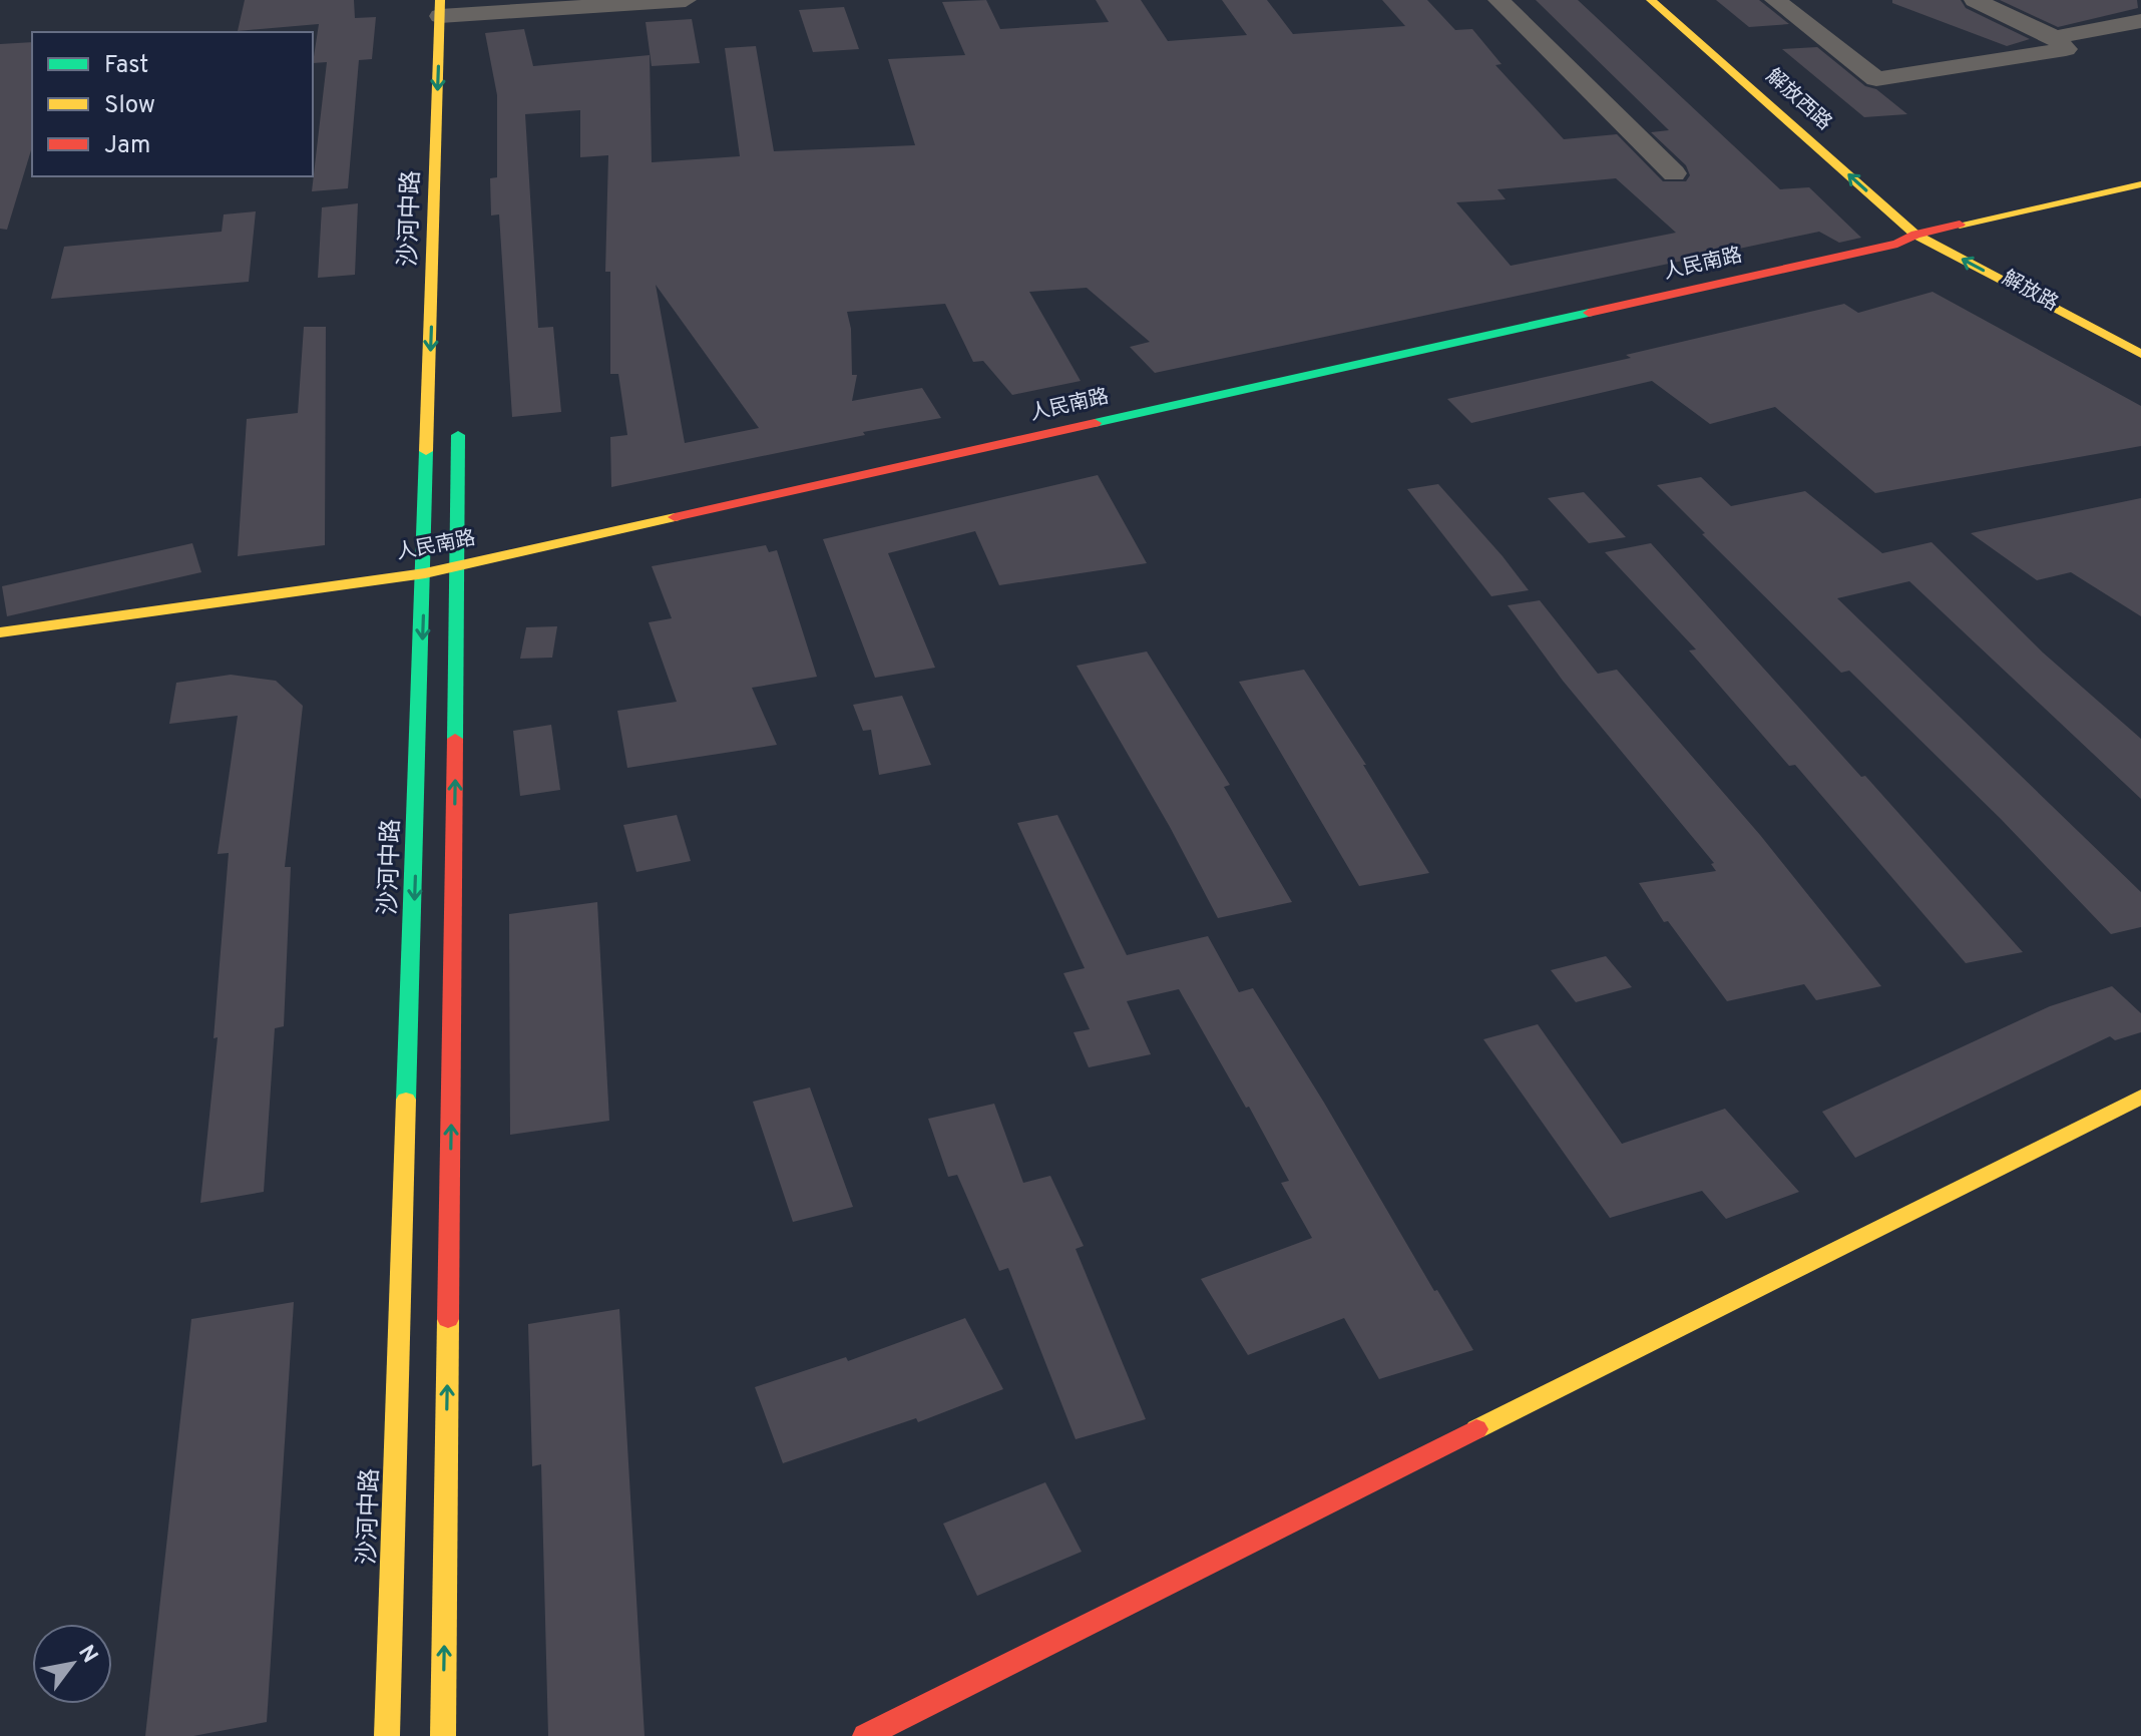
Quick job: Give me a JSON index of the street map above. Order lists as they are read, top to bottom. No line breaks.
{"streets":{"street":["解放西路","沙河中路","人民南路","解放路"]},"crossings":[["解放西路","人民南路"],["解放西路","解放路"],["沙河中路","人民南路"],["人民南路","解放路"]],"legend":["Fast","Slow","Jam"],"north":"top right"}
